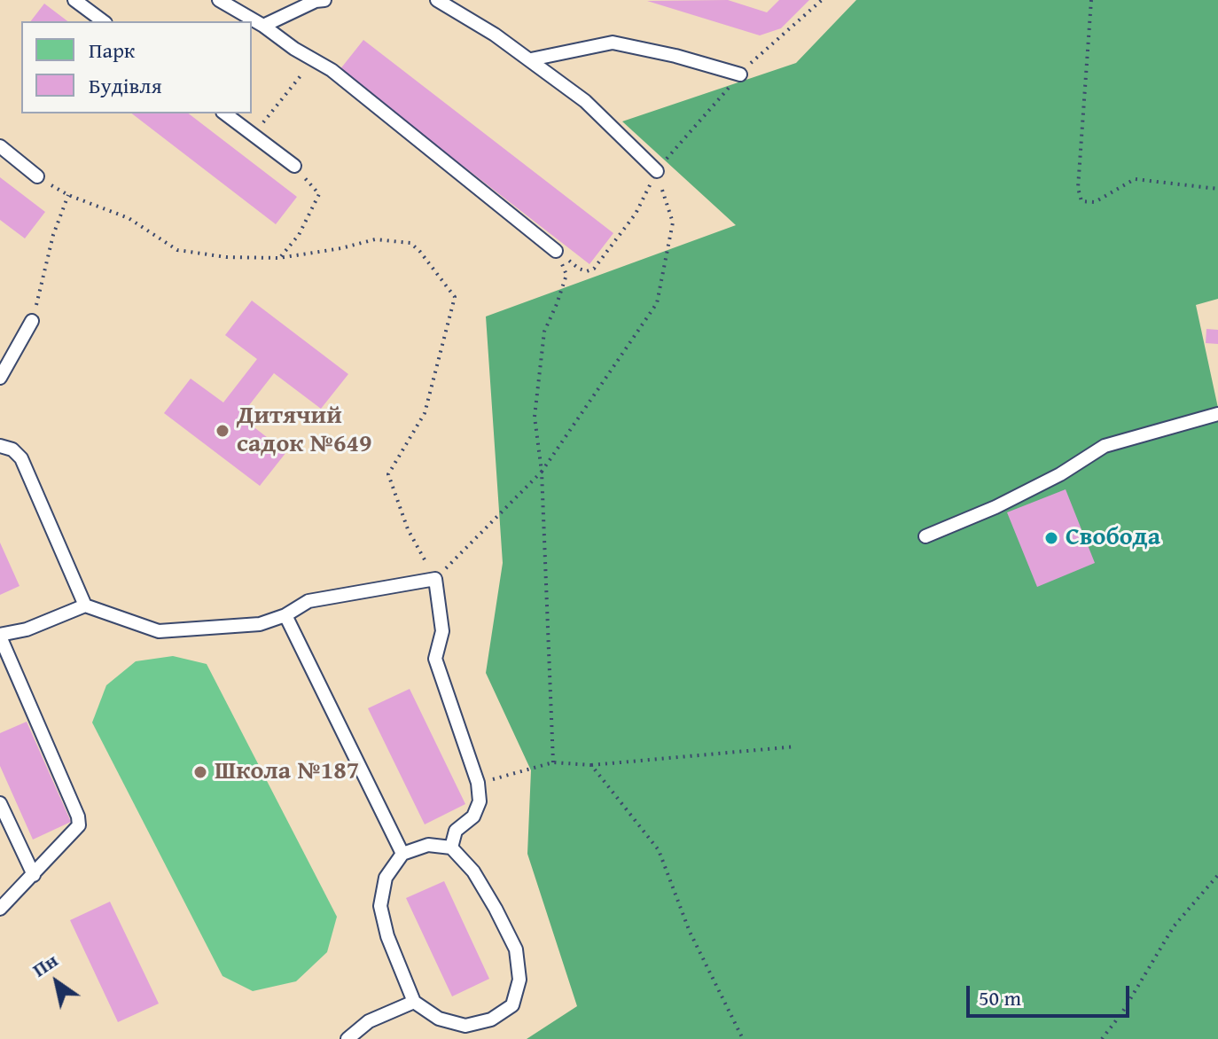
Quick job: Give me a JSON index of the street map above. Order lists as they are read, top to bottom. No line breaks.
{"places":["Дитячий садок №649","Свобода","Школа №187"],"legend":["Парк","Будівля"],"scale_bar":"50 m","north":"top left"}
